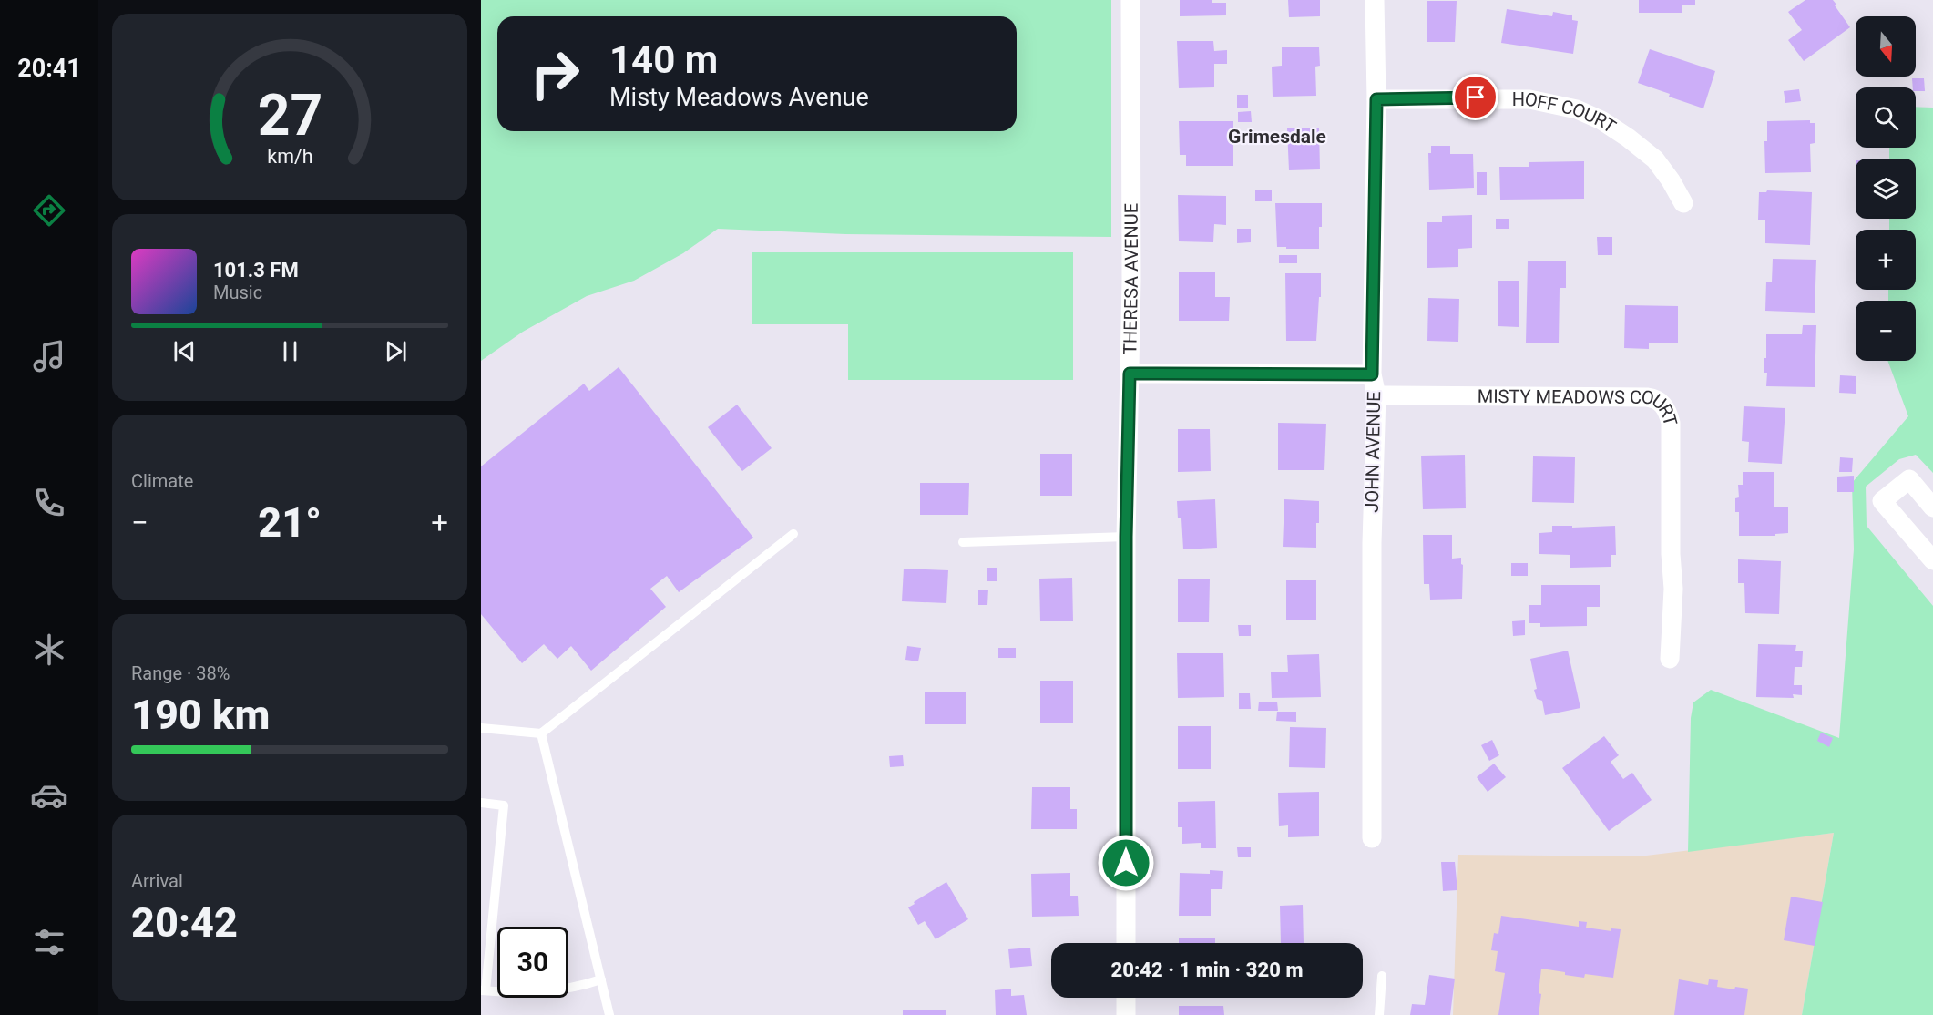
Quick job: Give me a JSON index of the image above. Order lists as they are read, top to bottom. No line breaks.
{"streets":{"street":["HOFF COURT","THERESA AVENUE","MISTY MEADOWS COURT","JOHN AVENUE"]},"crossings":[["HOFF COURT","JOHN AVENUE"],["MISTY MEADOWS COURT","JOHN AVENUE"]],"districts":["Grimesdale"],"north":"bottom","page":{"tabs":"20:41","map_buttons":["+","−"],"turn":["140 m","Misty Meadows Avenue"],"song":["101.3 FM","Music"],"tile":["Climate",["Range · 38%","190 km"],["Arrival","20:42"]],"heat":["−","21°","+"],"limit":"30","trip":"20:42 · 1 min · 320 m","gauge":["27","km/h"]}}
